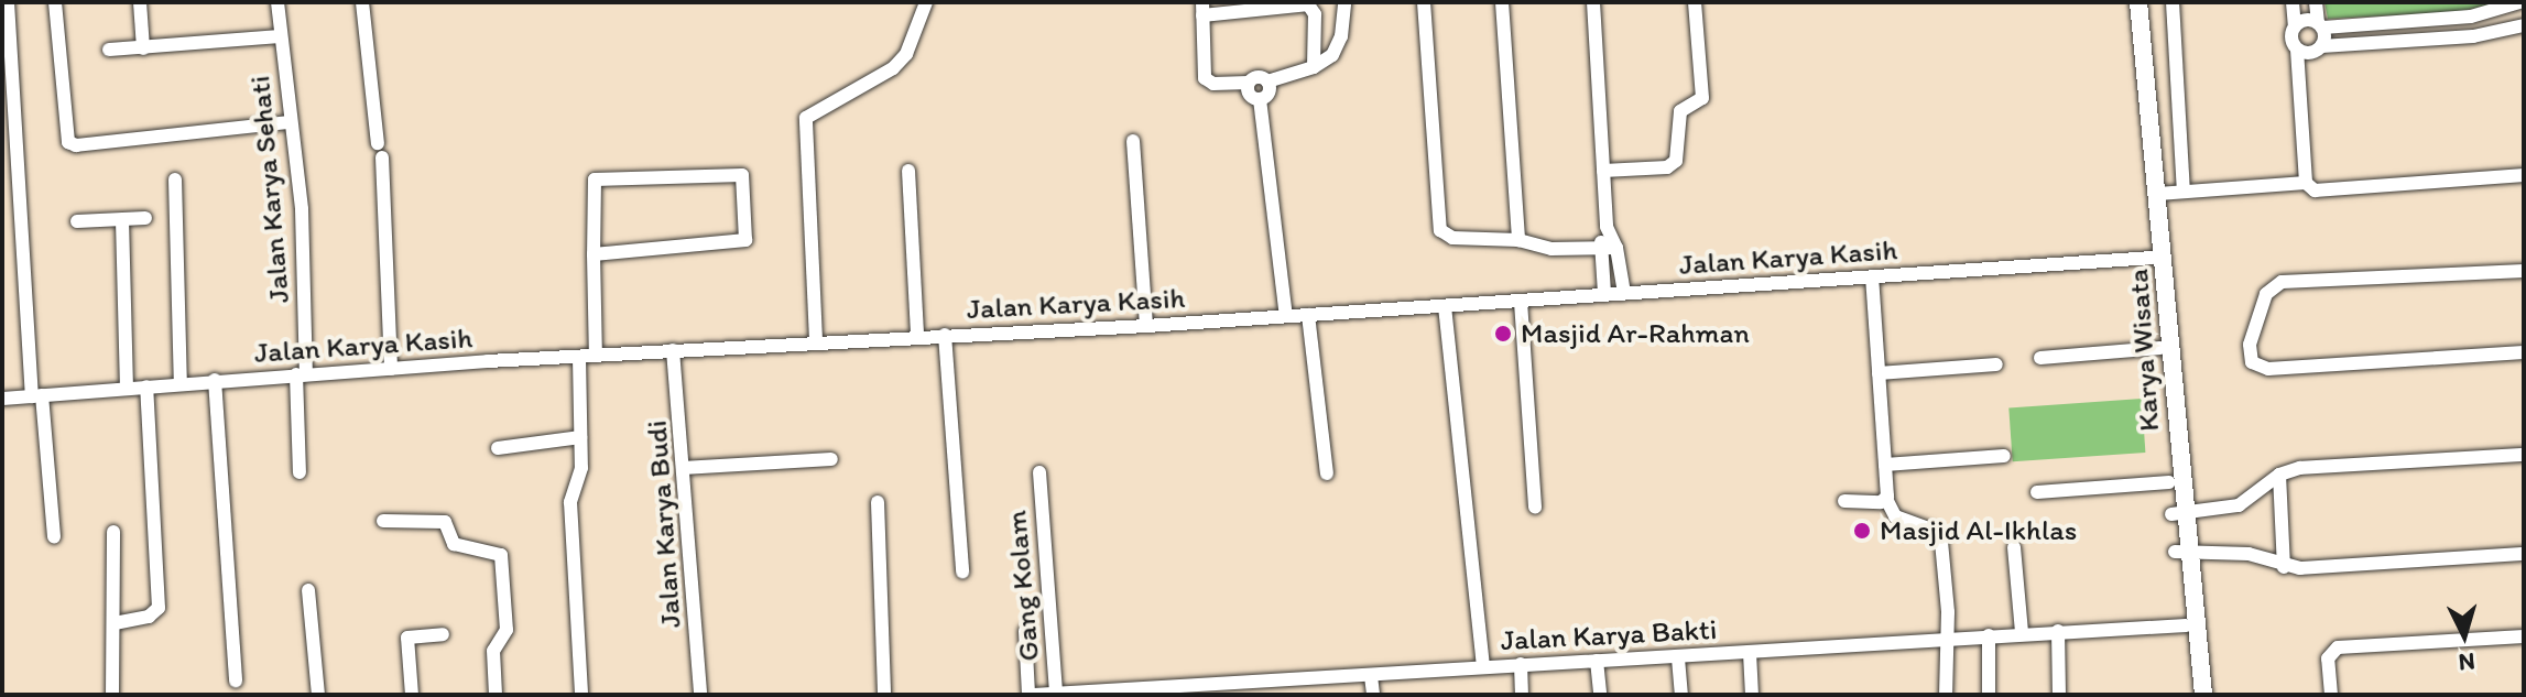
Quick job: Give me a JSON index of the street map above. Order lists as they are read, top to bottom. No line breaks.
{"streets":{"street":["Jalan Karya Sehati","Jalan Karya Kasih","Karya Wisata","Jalan Karya Budi","Gang Kolam","Jalan Karya Bakti"]},"crossings":[["Jalan Karya Sehati","Jalan Karya Kasih"],["Jalan Karya Kasih","Jalan Karya Budi"],["Gang Kolam","Jalan Karya Bakti"]],"places":["Masjid Ar-Rahman","Masjid Al-Ikhlas"],"north":"bottom"}
